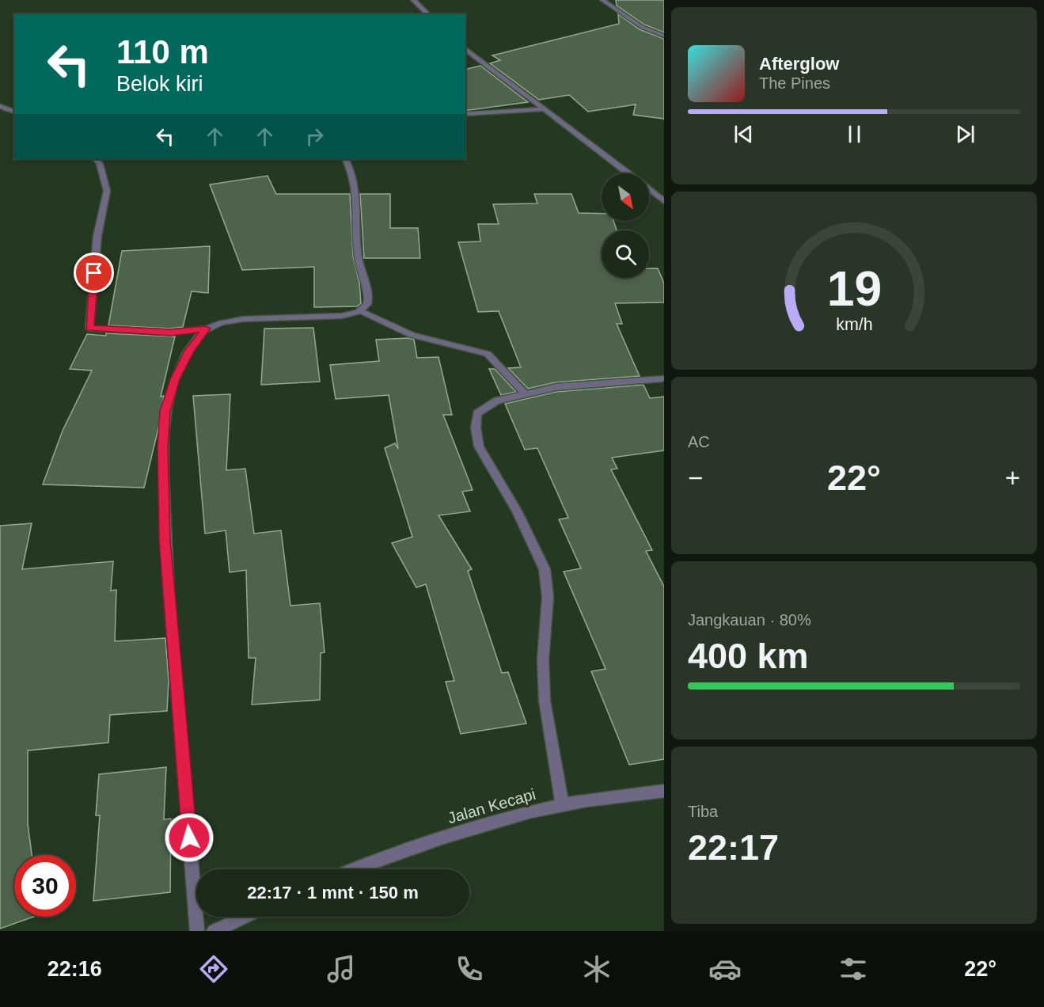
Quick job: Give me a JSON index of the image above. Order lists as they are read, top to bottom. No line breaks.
{"streets":{"street":["Jalan Kecapi"]},"north":"bottom right","page":{"turn":["110 m","Belok kiri"],"song":["Afterglow","The Pines"],"tile":["AC",["Jangkauan · 80%","400 km"],["Tiba","22:17"]],"heat":["−","22°","+"],"limit":"30","trip":"22:17 · 1 mnt · 150 m","tabs":["22:16","22°"],"gauge":["19","km/h"]}}
